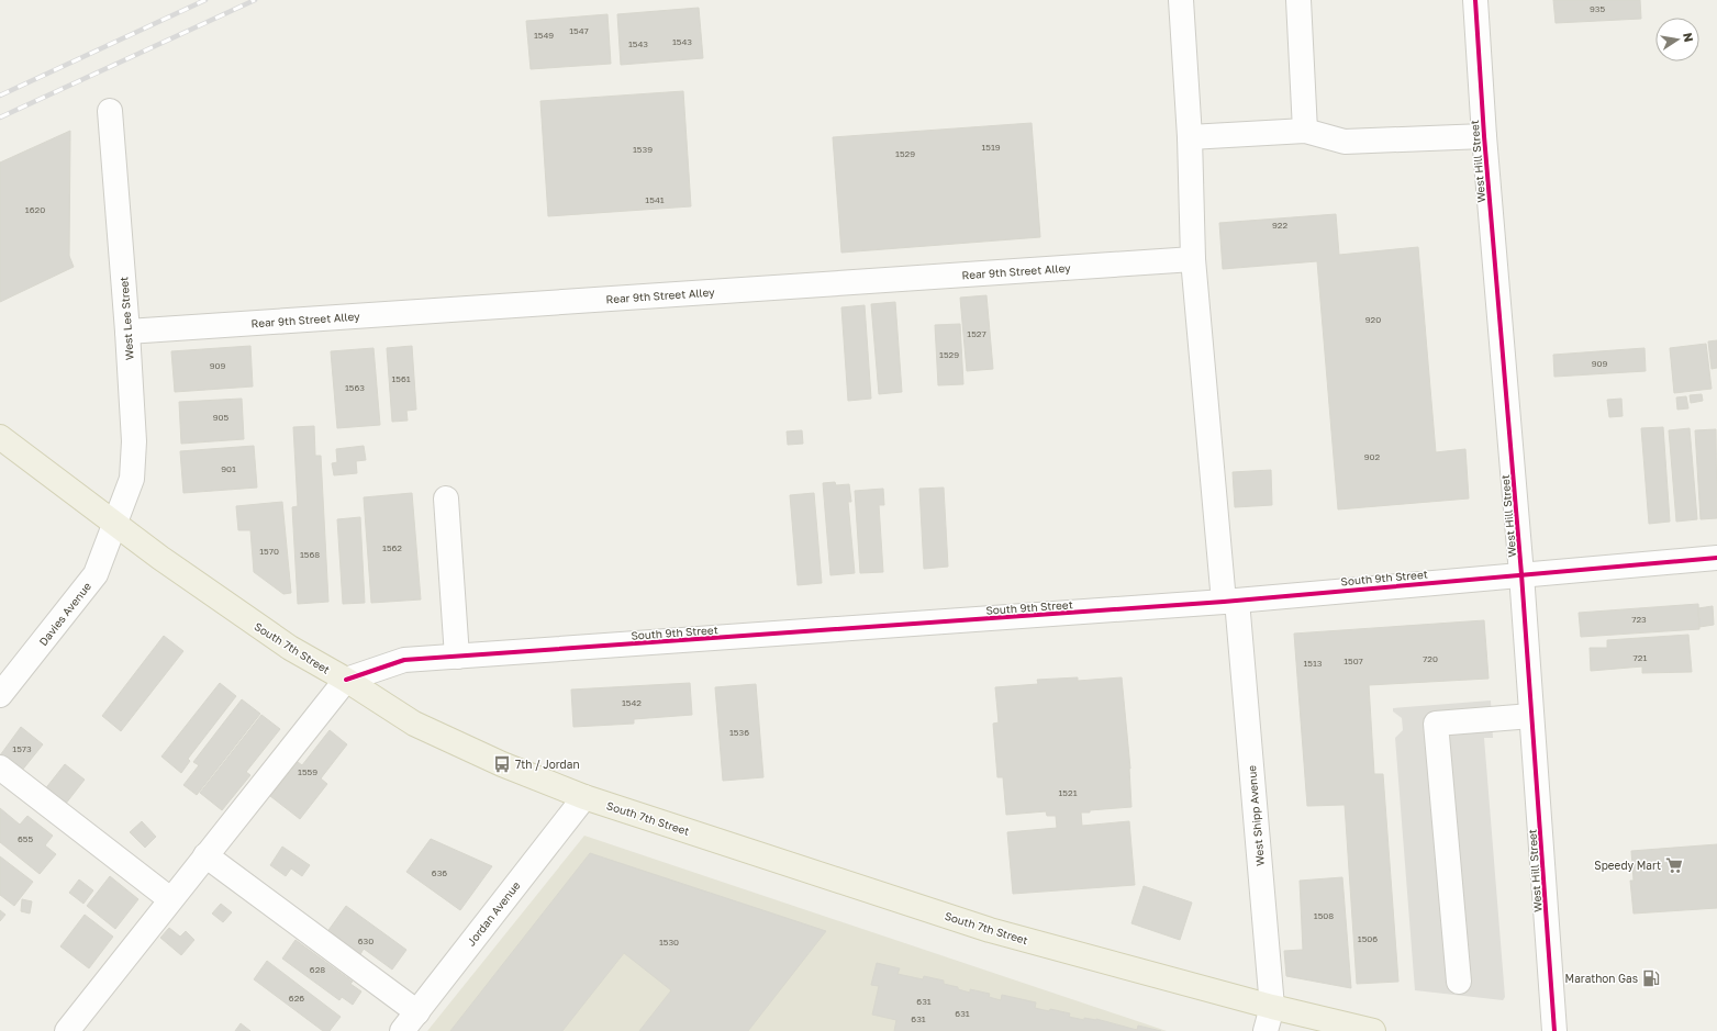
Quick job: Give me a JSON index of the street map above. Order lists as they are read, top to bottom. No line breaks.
{"streets":{"main road":["South 7th Street"],"street":["West Hill Street","Rear 9th Street Alley","West Lee Street","South 9th Street","Davies Avenue","West Shipp Avenue","Jordan Avenue"]},"crossings":[["West Hill Street","South 9th Street"],["Rear 9th Street Alley","West Lee Street"],["Rear 9th Street Alley","West Shipp Avenue"],["West Lee Street","Davies Avenue"],["West Lee Street","South 7th Street"],["South 9th Street","South 7th Street"],["South 9th Street","West Shipp Avenue"],["Davies Avenue","South 7th Street"],["South 7th Street","West Shipp Avenue"],["South 7th Street","Jordan Avenue"]],"places":{"bus stop":["7th / Jordan"],"supermarket":["Speedy Mart"],"fuel station":["Marathon Gas"]},"house_numbers":["935","1547","1549","1543","1543","1519","1539","1529","1541","1620","922","920","1527","1529","909","909","1561","1563","905","902","901","1562","1570","1568","723","721","720","1507","1513","1542","1536","1573","1559","1521","655","636","1508","1506","630","1530","628","626","631","631","631"],"north":"right"}
